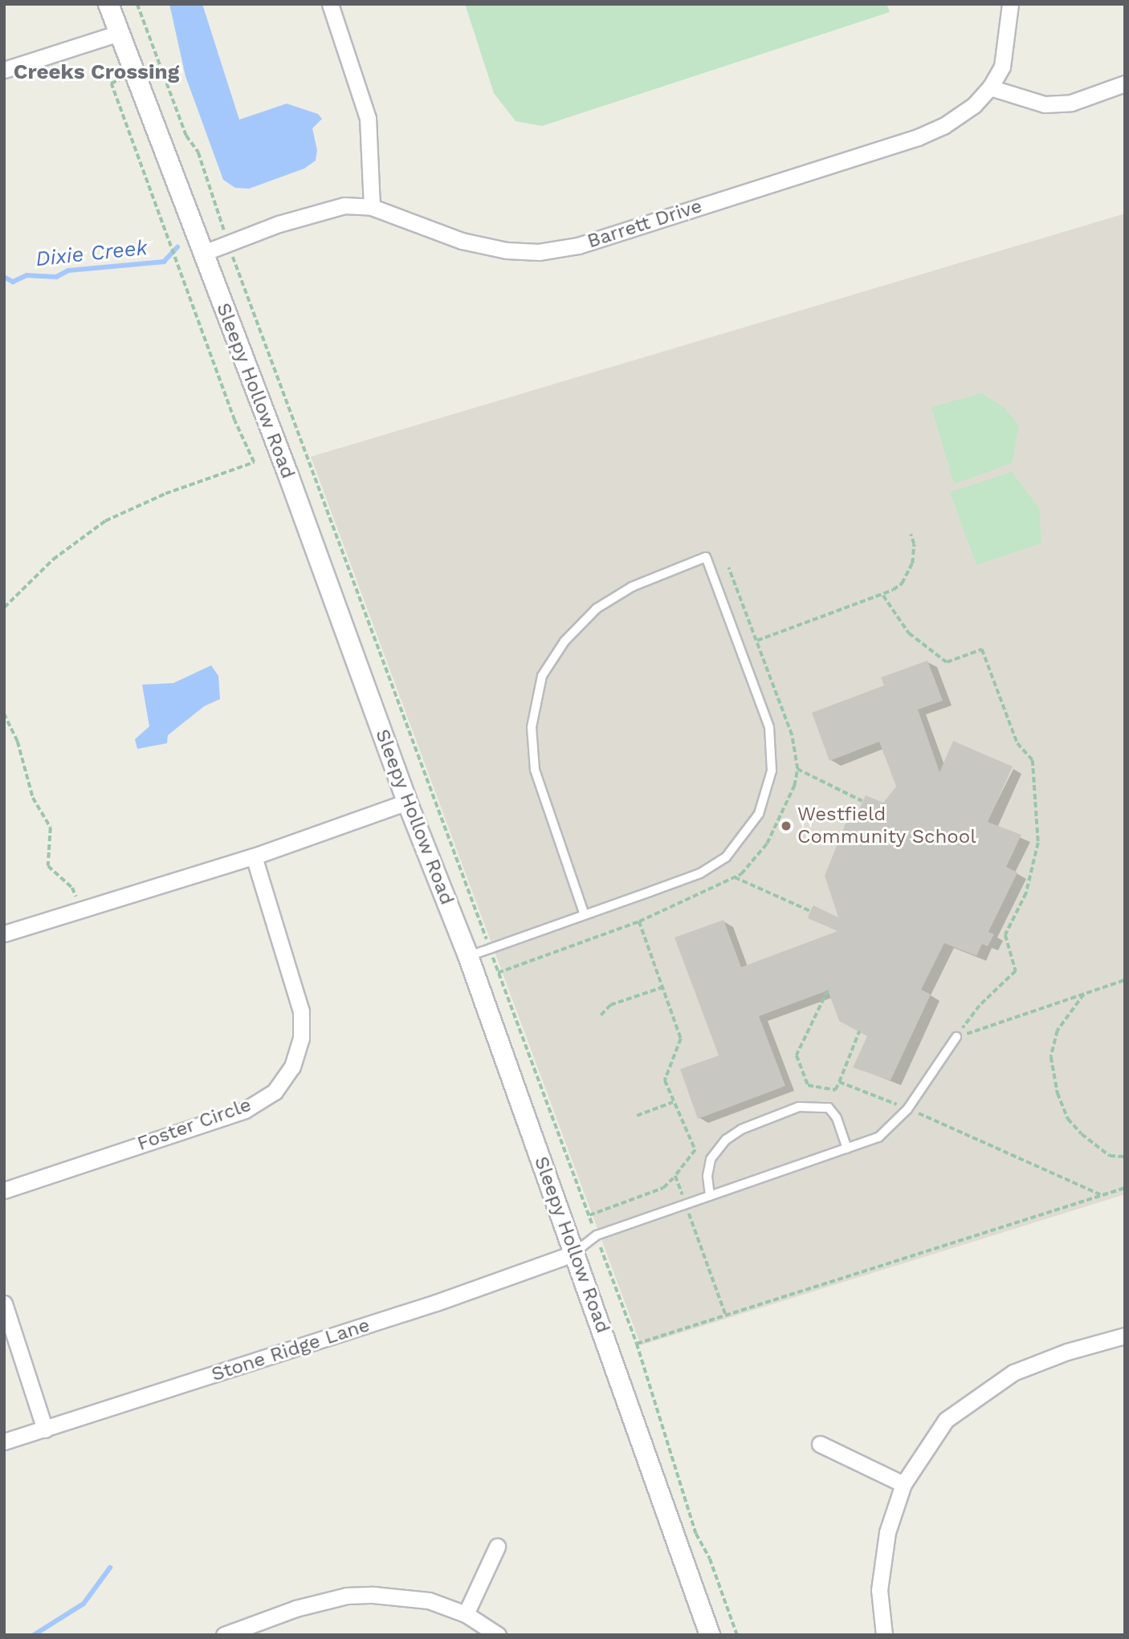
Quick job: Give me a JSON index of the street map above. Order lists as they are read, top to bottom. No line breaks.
{"streets":{"street":["Barrett Drive","Sleepy Hollow Road","Foster Circle","Stone Ridge Lane"]},"crossings":[["Barrett Drive","Sleepy Hollow Road"],["Sleepy Hollow Road","Stone Ridge Lane"]],"districts":["Creeks Crossing"],"water":["Dixie Creek"],"places":["Westfield Community School"]}
